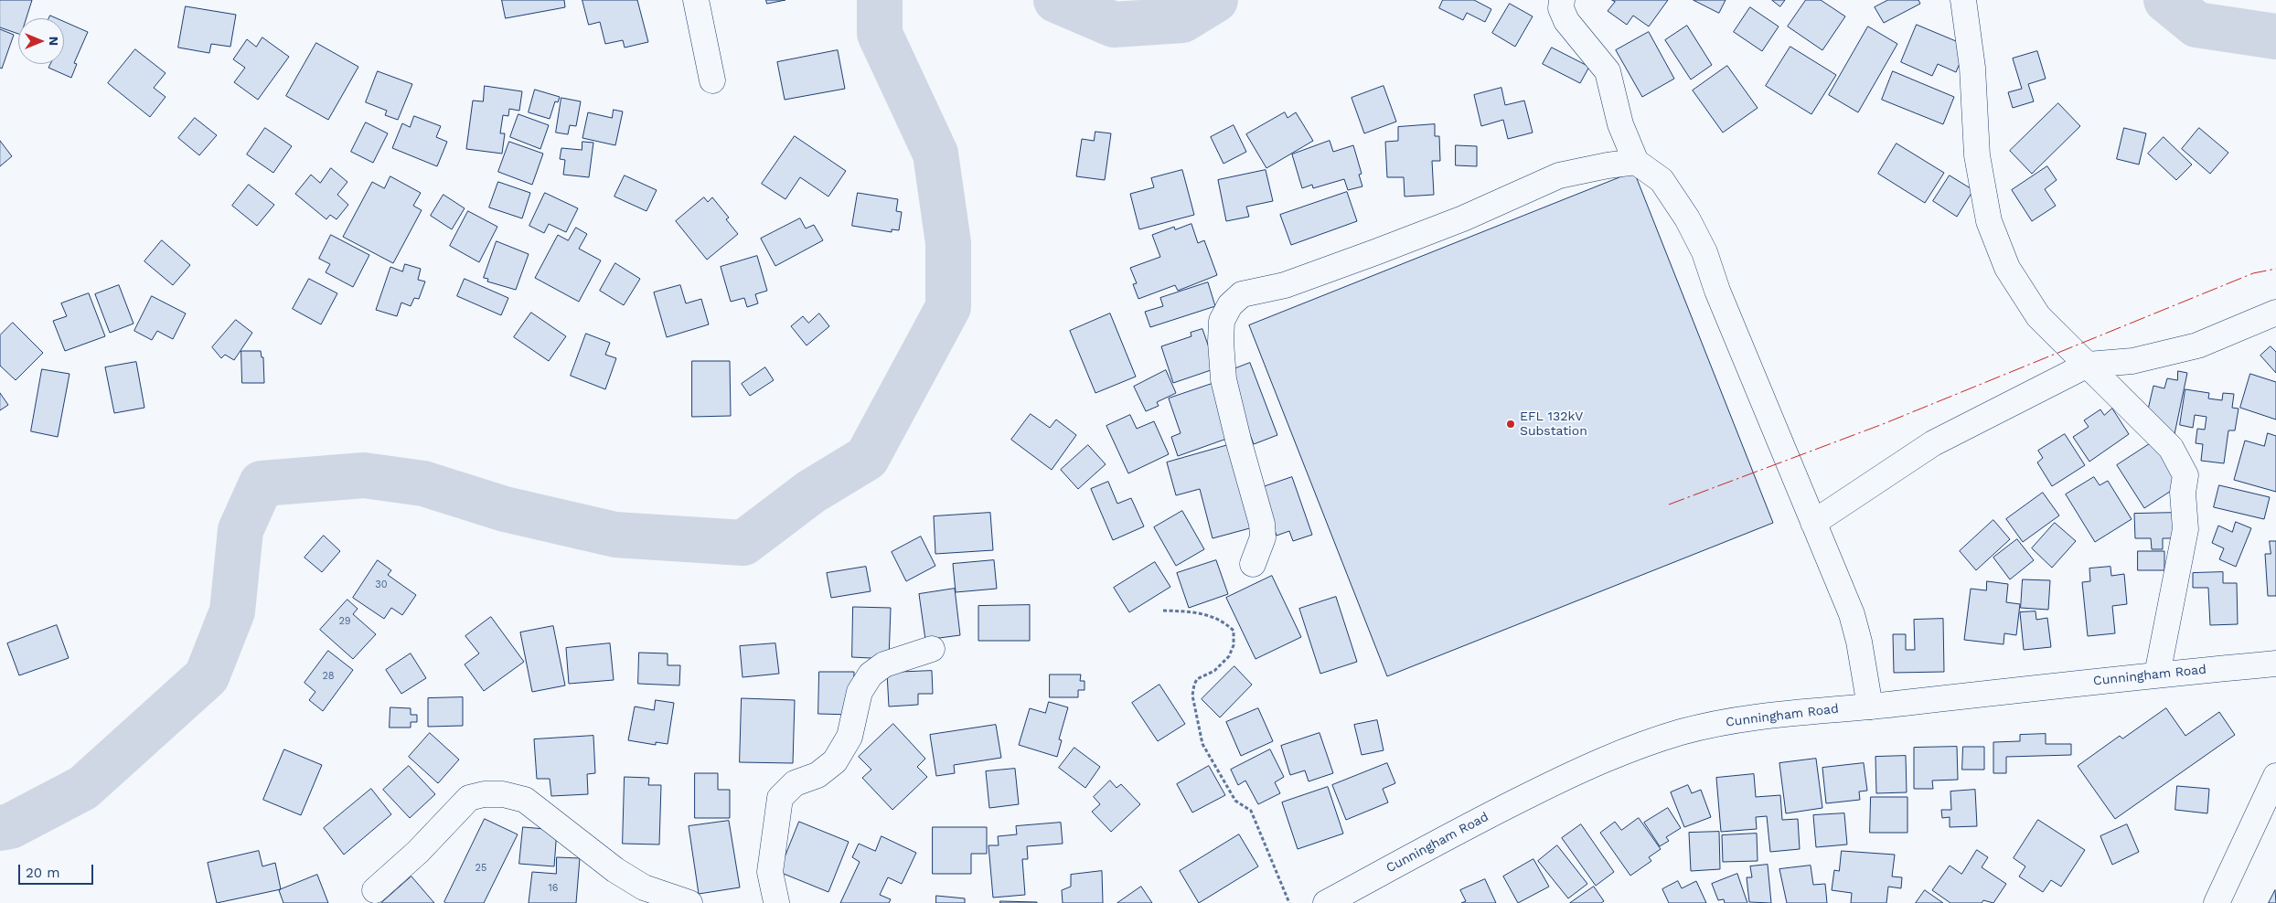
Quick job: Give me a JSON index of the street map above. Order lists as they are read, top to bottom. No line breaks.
{"streets":{"street":["Cunningham Road"]},"places":["EFL 132kV Substation"],"house_numbers":["30","29","28","25","16"],"scale_bar":"20 m","north":"right"}
